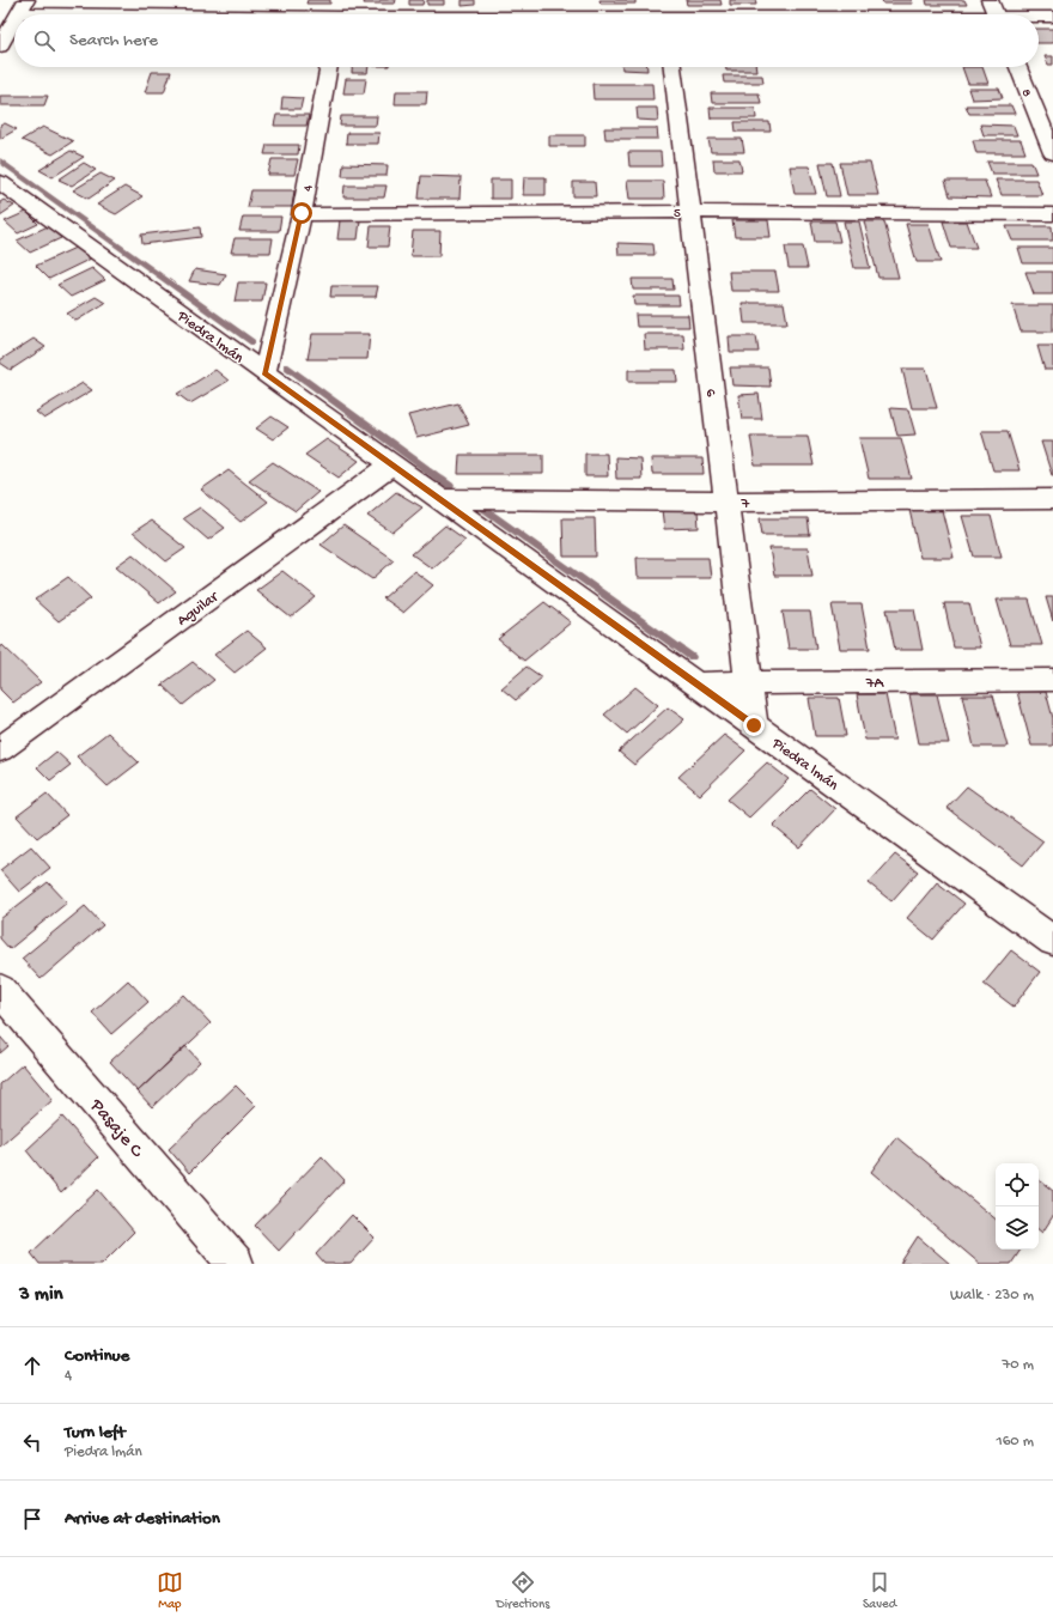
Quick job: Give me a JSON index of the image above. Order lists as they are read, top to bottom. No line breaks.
{"streets":{"street":["8","4","5","Piedra lmán","6","7","Aguilar","7A","Pasaje C"]},"crossings":[["4","5"],["4","Piedra lmán"],["5","6"],["Piedra lmán","6"],["Piedra lmán","7"],["Piedra lmán","Aguilar"],["Piedra lmán","7A"],["6","7"],["6","7A"]],"page":{"search":"Search here","heading":["3 min","Walk · 230 m"],"list":[["Continue","4","70 m"],["Turn left","Piedra lmán","160 m"],"Arrive at destination"],"nav":["Map","Directions","Saved"]}}
